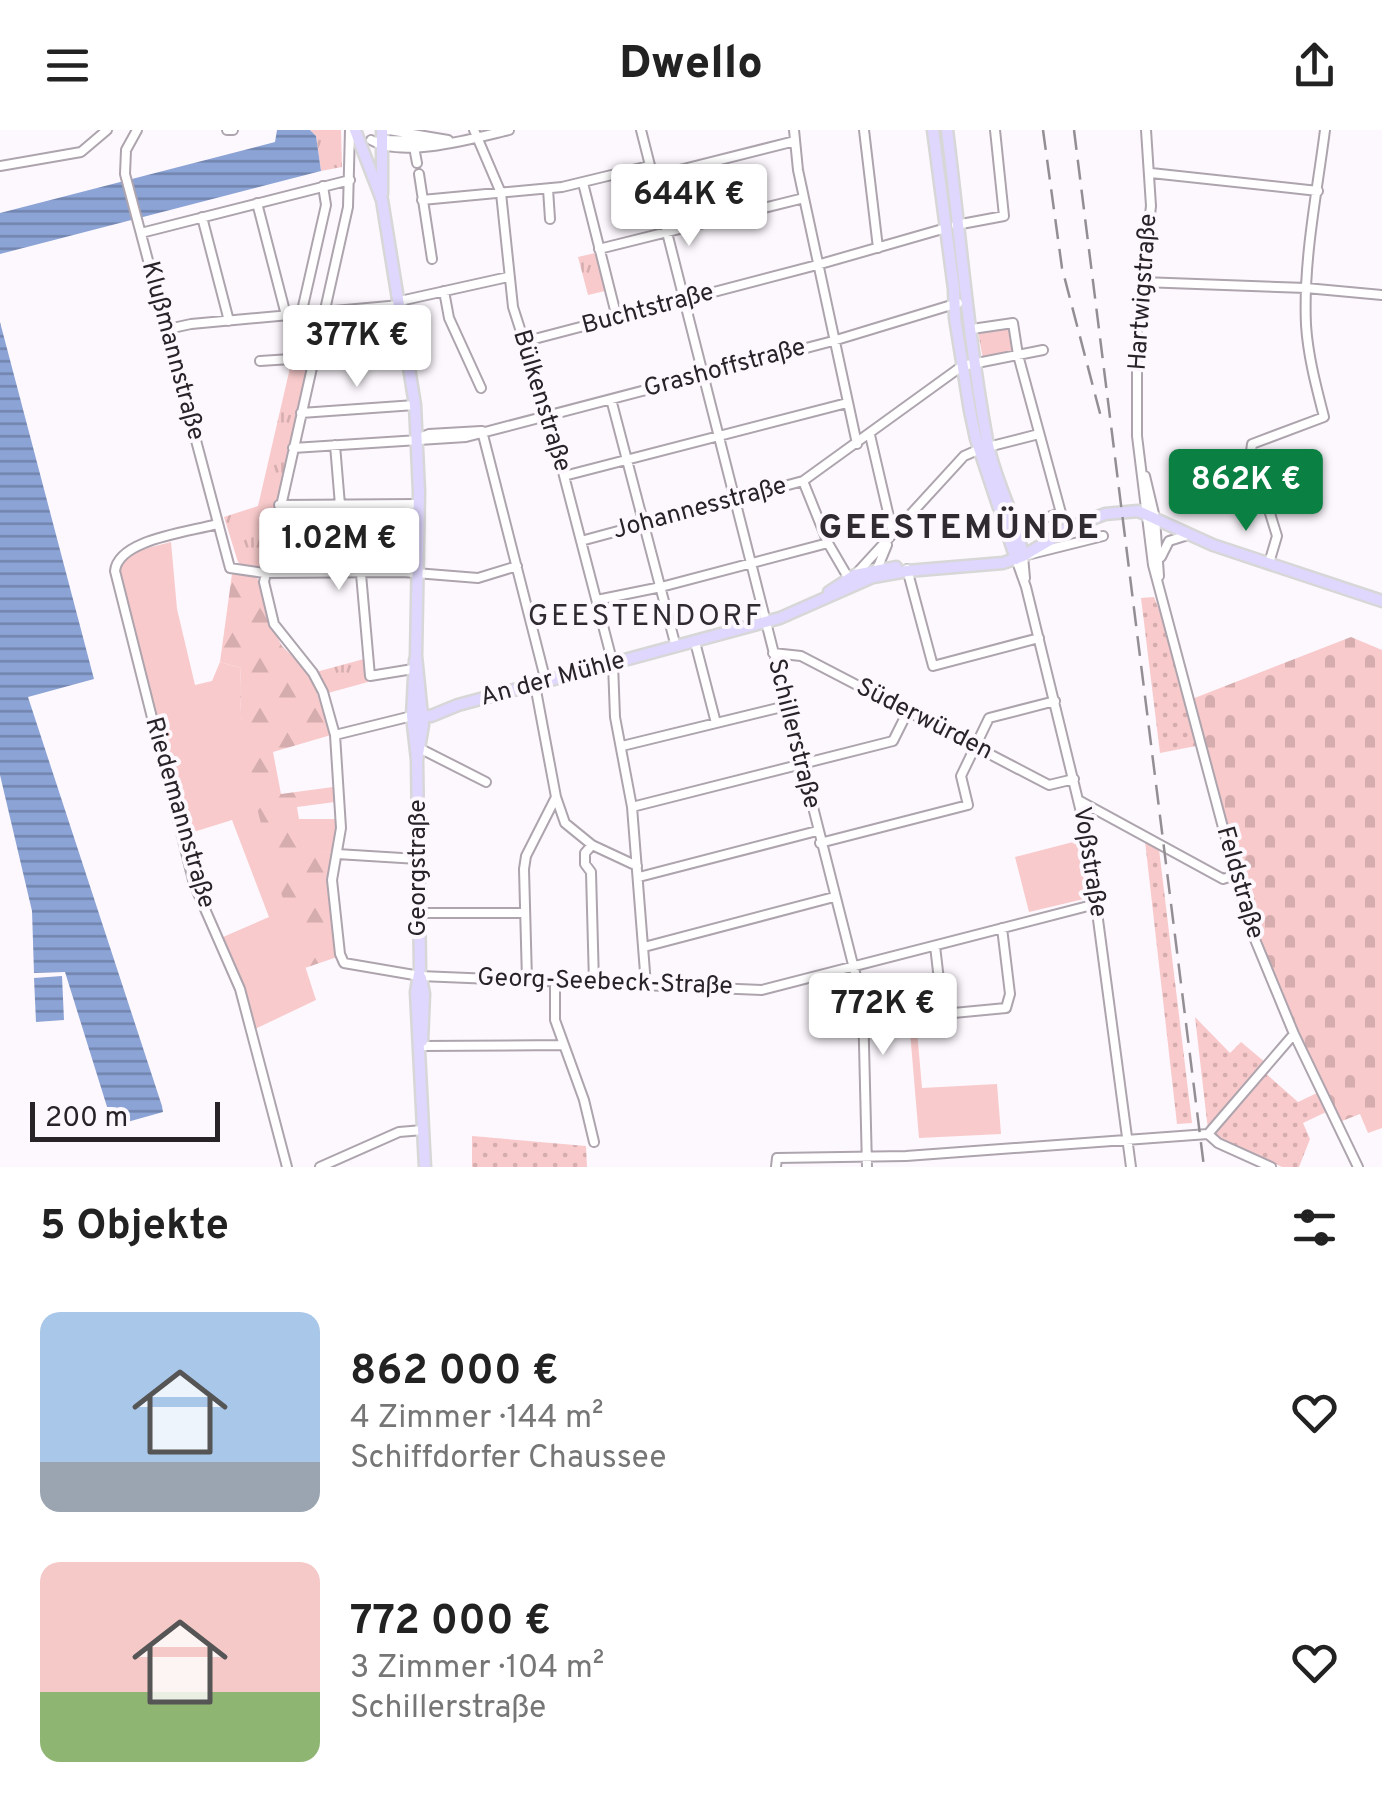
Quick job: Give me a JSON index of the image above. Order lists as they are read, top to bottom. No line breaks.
{"streets":{"main road":["An der Mühle","Georgstraße"],"street":["Hartwigstraße","Buchtstraße","Klußmannstraße","Grashoffstraße","Bülkenstraße","Johannesstraße","Süderwürden","Schillerstraße","Riedemannstraße","Voßstraße","Feldstraße","Georg-Seebeck-Straße"]},"crossings":[["Hartwigstraße","An der Mühle"],["Hartwigstraße","Feldstraße"],["Buchtstraße","Bülkenstraße"],["Buchtstraße","Schillerstraße"],["Klußmannstraße","Riedemannstraße"],["Grashoffstraße","Bülkenstraße"],["Grashoffstraße","Schillerstraße"],["Grashoffstraße","Georgstraße"],["Bülkenstraße","Johannesstraße"],["Bülkenstraße","An der Mühle"],["Bülkenstraße","Georg-Seebeck-Straße"],["Johannesstraße","Schillerstraße"],["An der Mühle","Schillerstraße"],["An der Mühle","Voßstraße"],["An der Mühle","Georgstraße"],["An der Mühle","Feldstraße"],["Süderwürden","Schillerstraße"],["Süderwürden","Voßstraße"],["Schillerstraße","Georg-Seebeck-Straße"],["Voßstraße","Georg-Seebeck-Straße"],["Georgstraße","Georg-Seebeck-Straße"]],"districts":["GEESTEMÜNDE","GEESTENDORF"],"scale_bar":"200 m","page":{"header":"Dwello","price":["644K €","377K €","862K €","1.02M €","772K €"],"scale":"200 m","heading":"5 Objekte","list":[{"name":"862 000 €","note":"4 Zimmer · 144 m² · Schiffdorfer Chaussee"},{"name":"772 000 €","note":"3 Zimmer · 104 m² · Schillerstraße"}]}}
